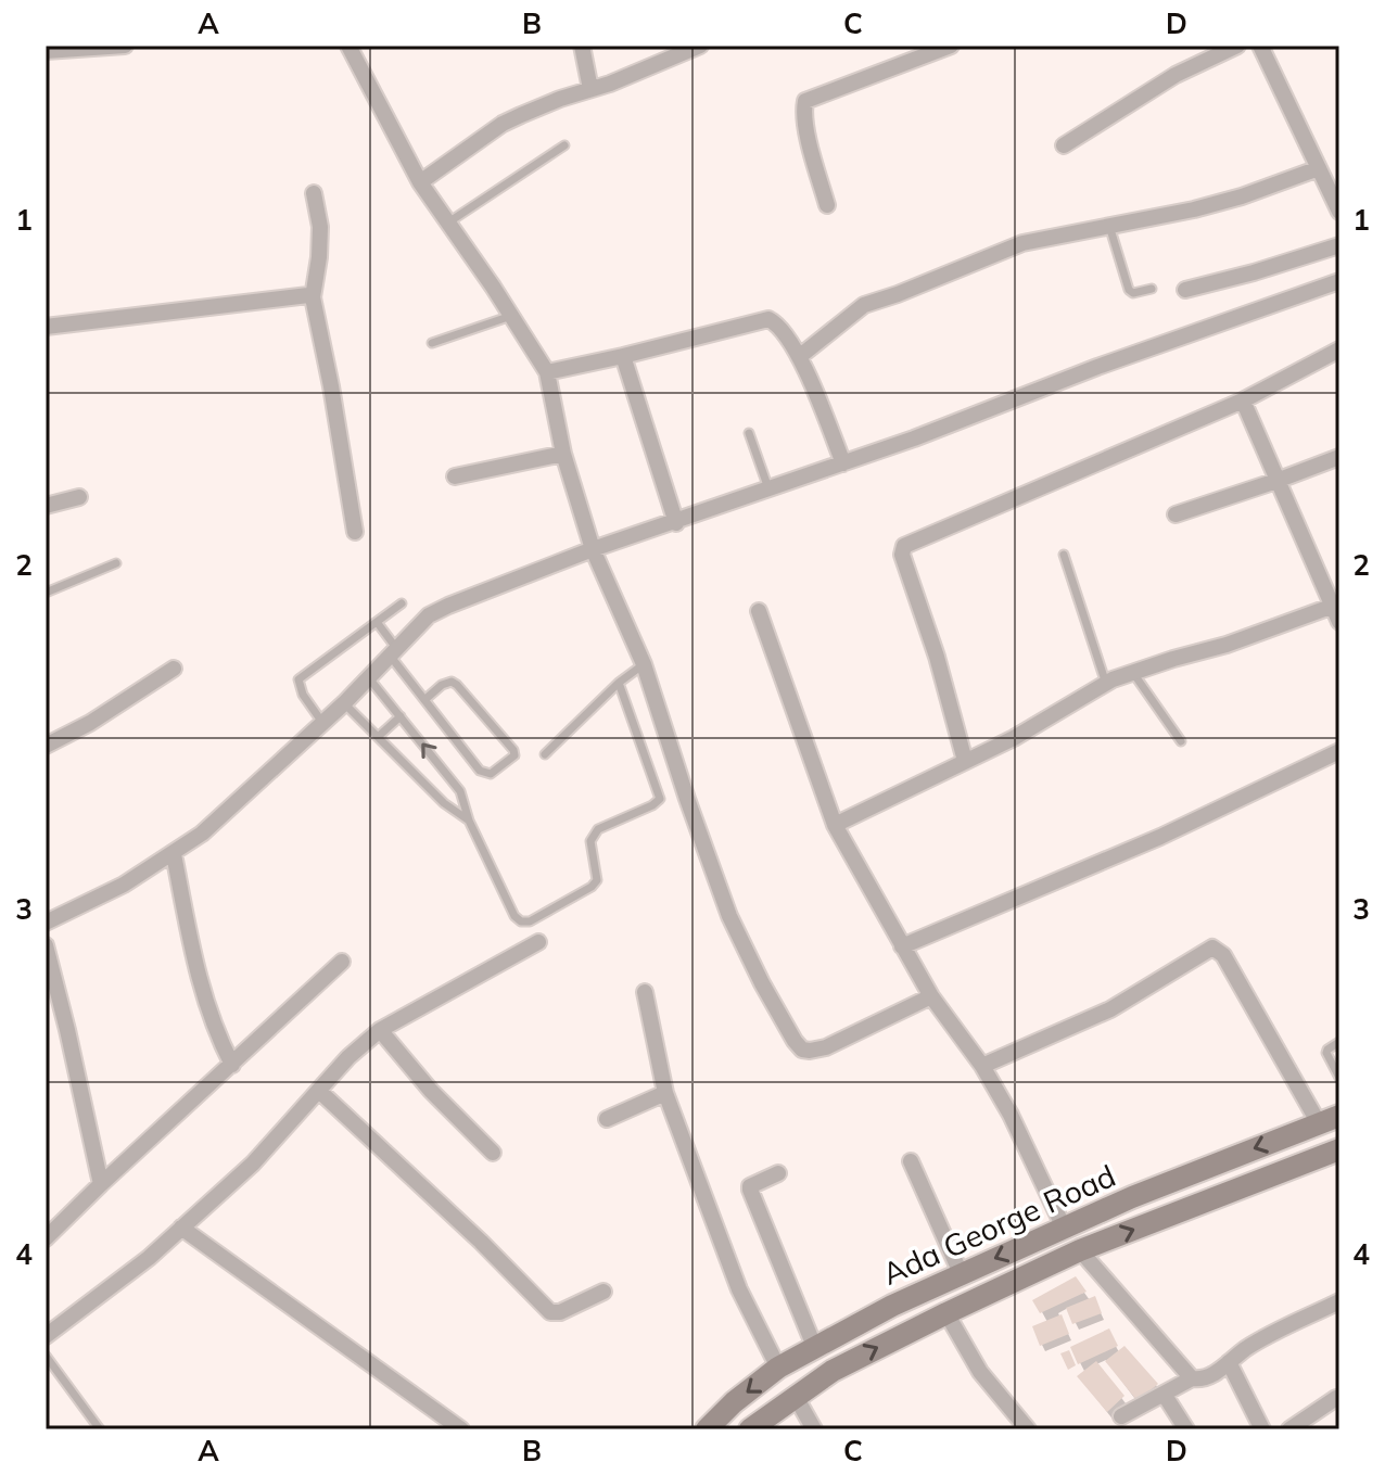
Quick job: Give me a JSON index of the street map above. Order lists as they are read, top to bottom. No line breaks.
{"streets":{"main road":["Ada George Road"]},"grid":{"columns":["A","B","C","D"],"rows":["1","2","3","4"]}}
